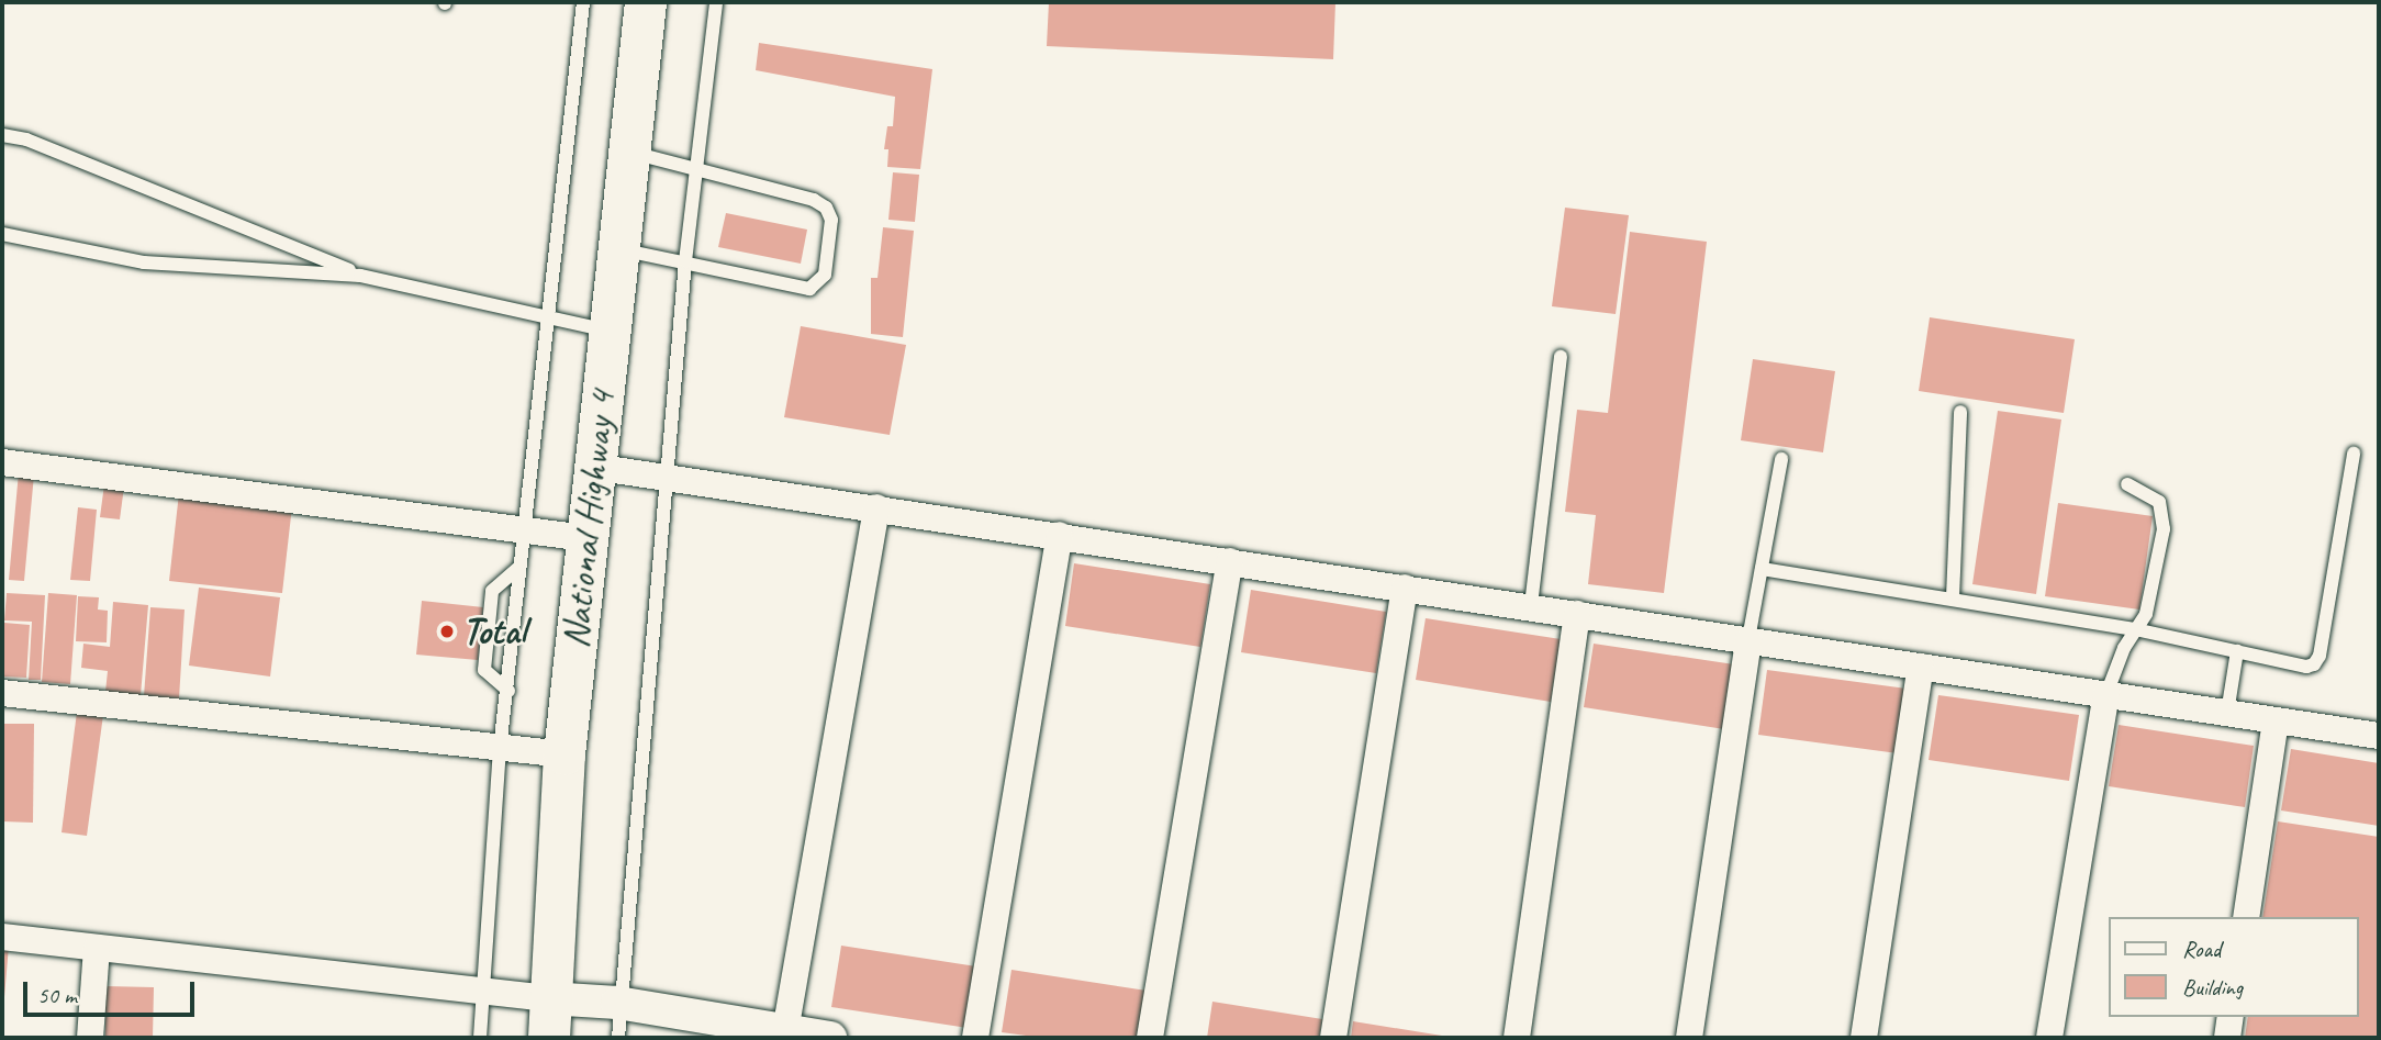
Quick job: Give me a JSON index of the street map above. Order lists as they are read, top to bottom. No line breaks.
{"streets":{"highway":["National Highway 4"]},"places":["Total"],"legend":["Road","Building"],"scale_bar":"50 m"}
